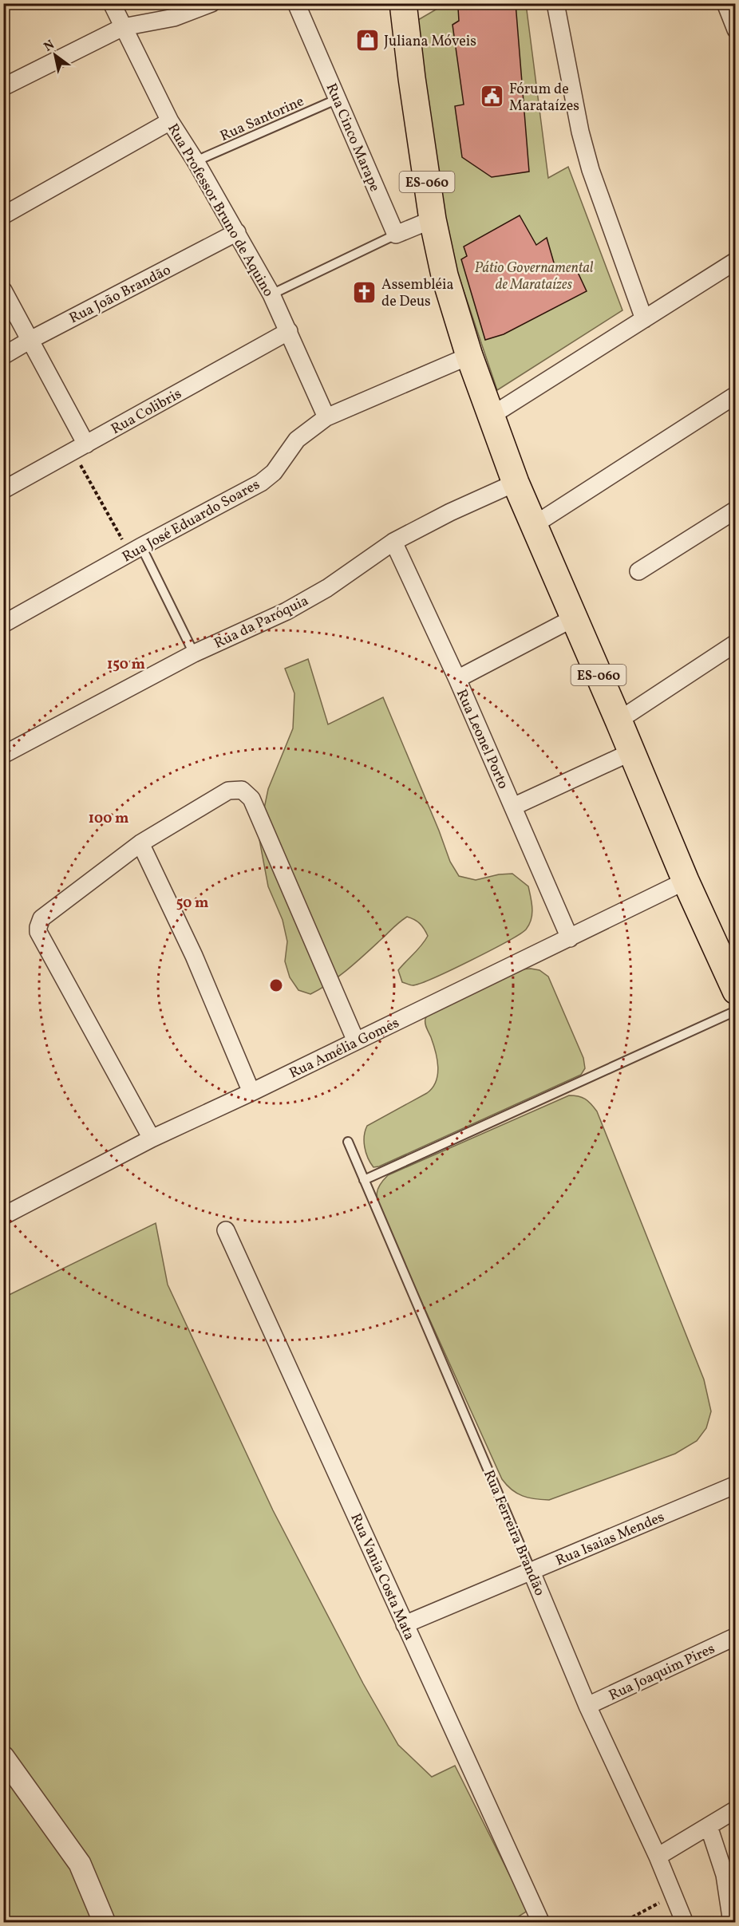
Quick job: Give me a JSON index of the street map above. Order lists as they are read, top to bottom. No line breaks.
{"streets":{"main road":["ES-060"],"street":["Rua Cinco Marape","Rua Professor Bruno de Aquino","Rua João Brandão","Rua Colibris","Rua José Eduardo Soares","Rua da Paróquia","Rua Leonel Porto","Rua Amélia Gomes","Rua Ferreira Brandão","Rua Isaias Mendes","Rua Vania Costa Mata","Rua Joaquim Pires"],"lane":["Rua Santorine"]},"crossings":[["Rua Santorine","Rua Cinco Marape"],["Rua Santorine","Rua Professor Bruno de Aquino"],["ES-060","Rua José Eduardo Soares"],["ES-060","Rua da Paróquia"],["ES-060","Rua Amélia Gomes"],["Rua Professor Bruno de Aquino","Rua João Brandão"],["Rua Professor Bruno de Aquino","Rua Colibris"],["Rua Professor Bruno de Aquino","Rua José Eduardo Soares"],["Rua da Paróquia","Rua Leonel Porto"],["Rua Leonel Porto","Rua Amélia Gomes"],["Rua Ferreira Brandão","Rua Isaias Mendes"],["Rua Ferreira Brandão","Rua Joaquim Pires"],["Rua Isaias Mendes","Rua Vania Costa Mata"]],"parks":["Pátio Governamental de Marataízes"],"places":{"shop":["Juliana Móveis"],"public building":["Fórum de Marataízes"],"church":["Assembléia de Deus"]},"north":"top left","rings":["150 m","100 m","50 m"]}
